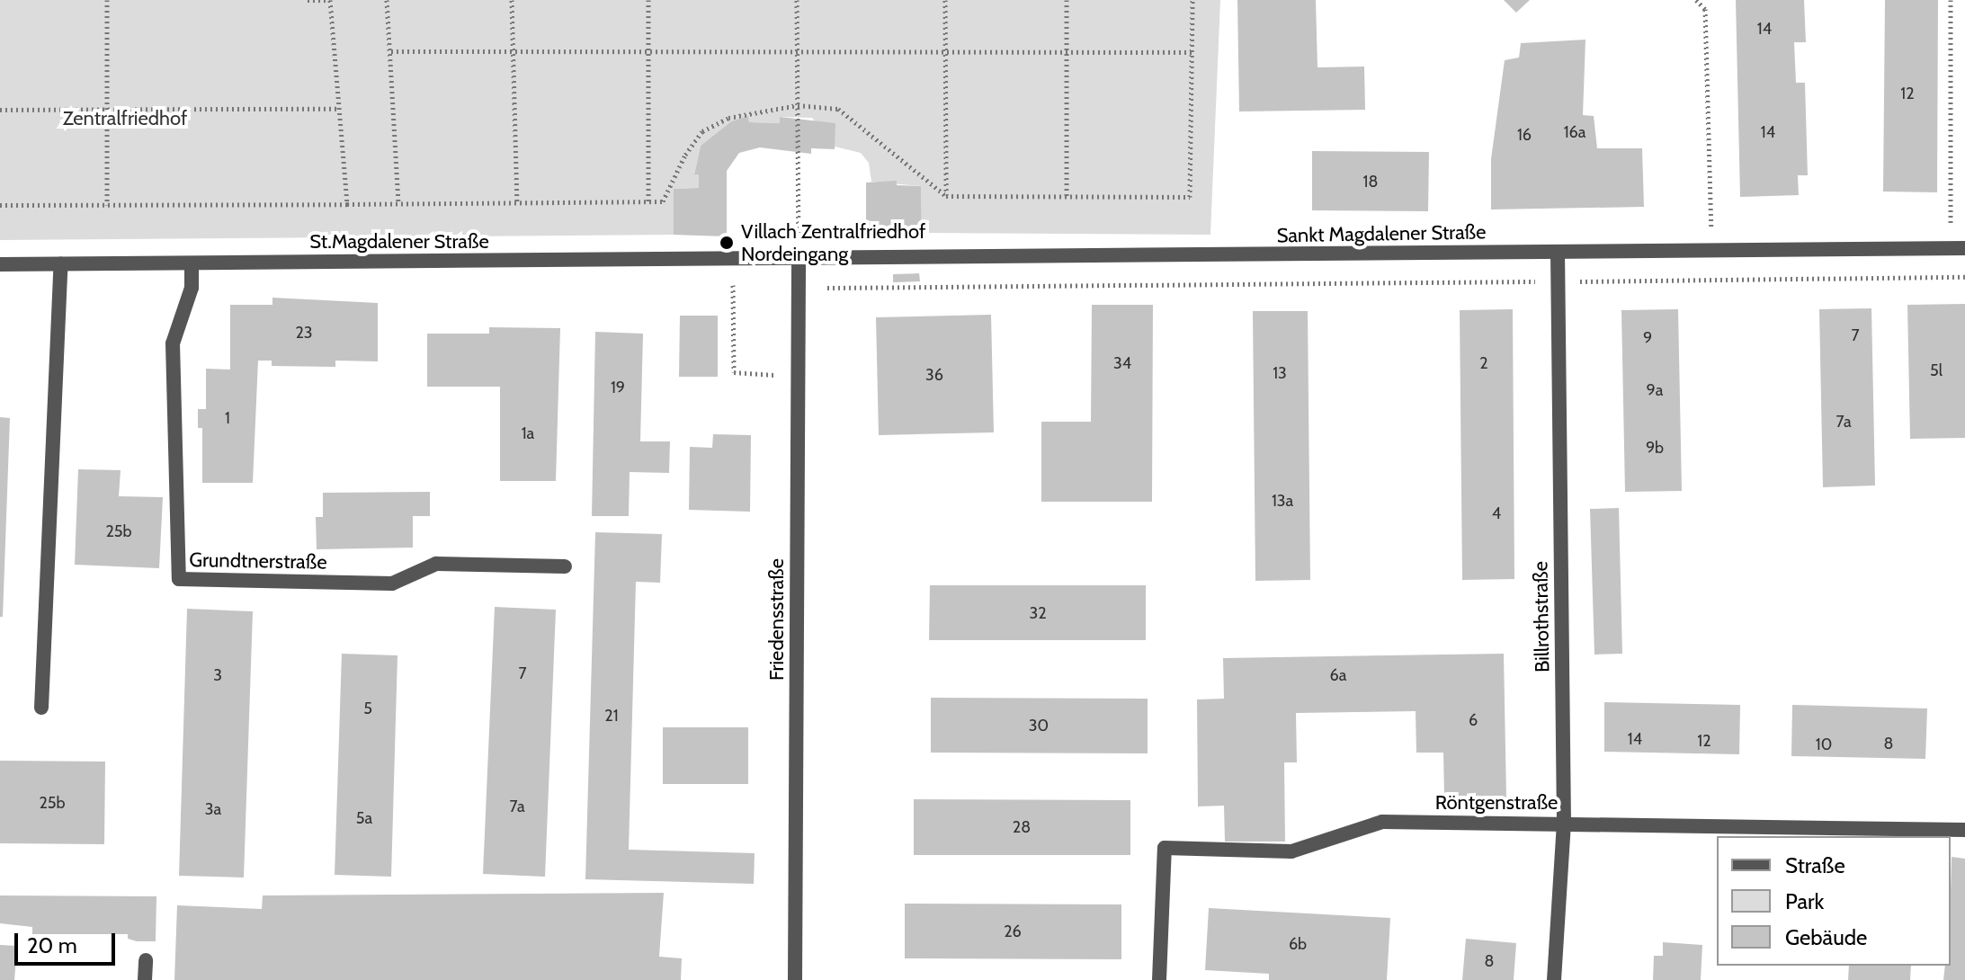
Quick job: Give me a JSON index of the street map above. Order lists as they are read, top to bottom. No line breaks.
{"streets":{"street":["Sankt Magdalener Straße","St.Magdalener Straße","Grundtnerstraße","Billrothstraße","Friedensstraße","Röntgenstraße"]},"crossings":[["Sankt Magdalener Straße","St.Magdalener Straße"],["Sankt Magdalener Straße","Billrothstraße"],["Sankt Magdalener Straße","Friedensstraße"],["St.Magdalener Straße","Grundtnerstraße"],["St.Magdalener Straße","Friedensstraße"],["Billrothstraße","Röntgenstraße"]],"parks":["Zentralfriedhof"],"places":["Villach Zentralfriedhof Nordeingang"],"house_numbers":["14","12","16a","14","16","18","23","7","9","34","2","5l","13","36","19","9a","1","7a","1a","9b","13a","4","25b","32","7","3","6a","5","21","6","30","14","12","8","10","25b","7a","3a","5a","28","26","6b","8"],"legend":["Straße","Park","Gebäude"],"scale_bar":"20 m"}
